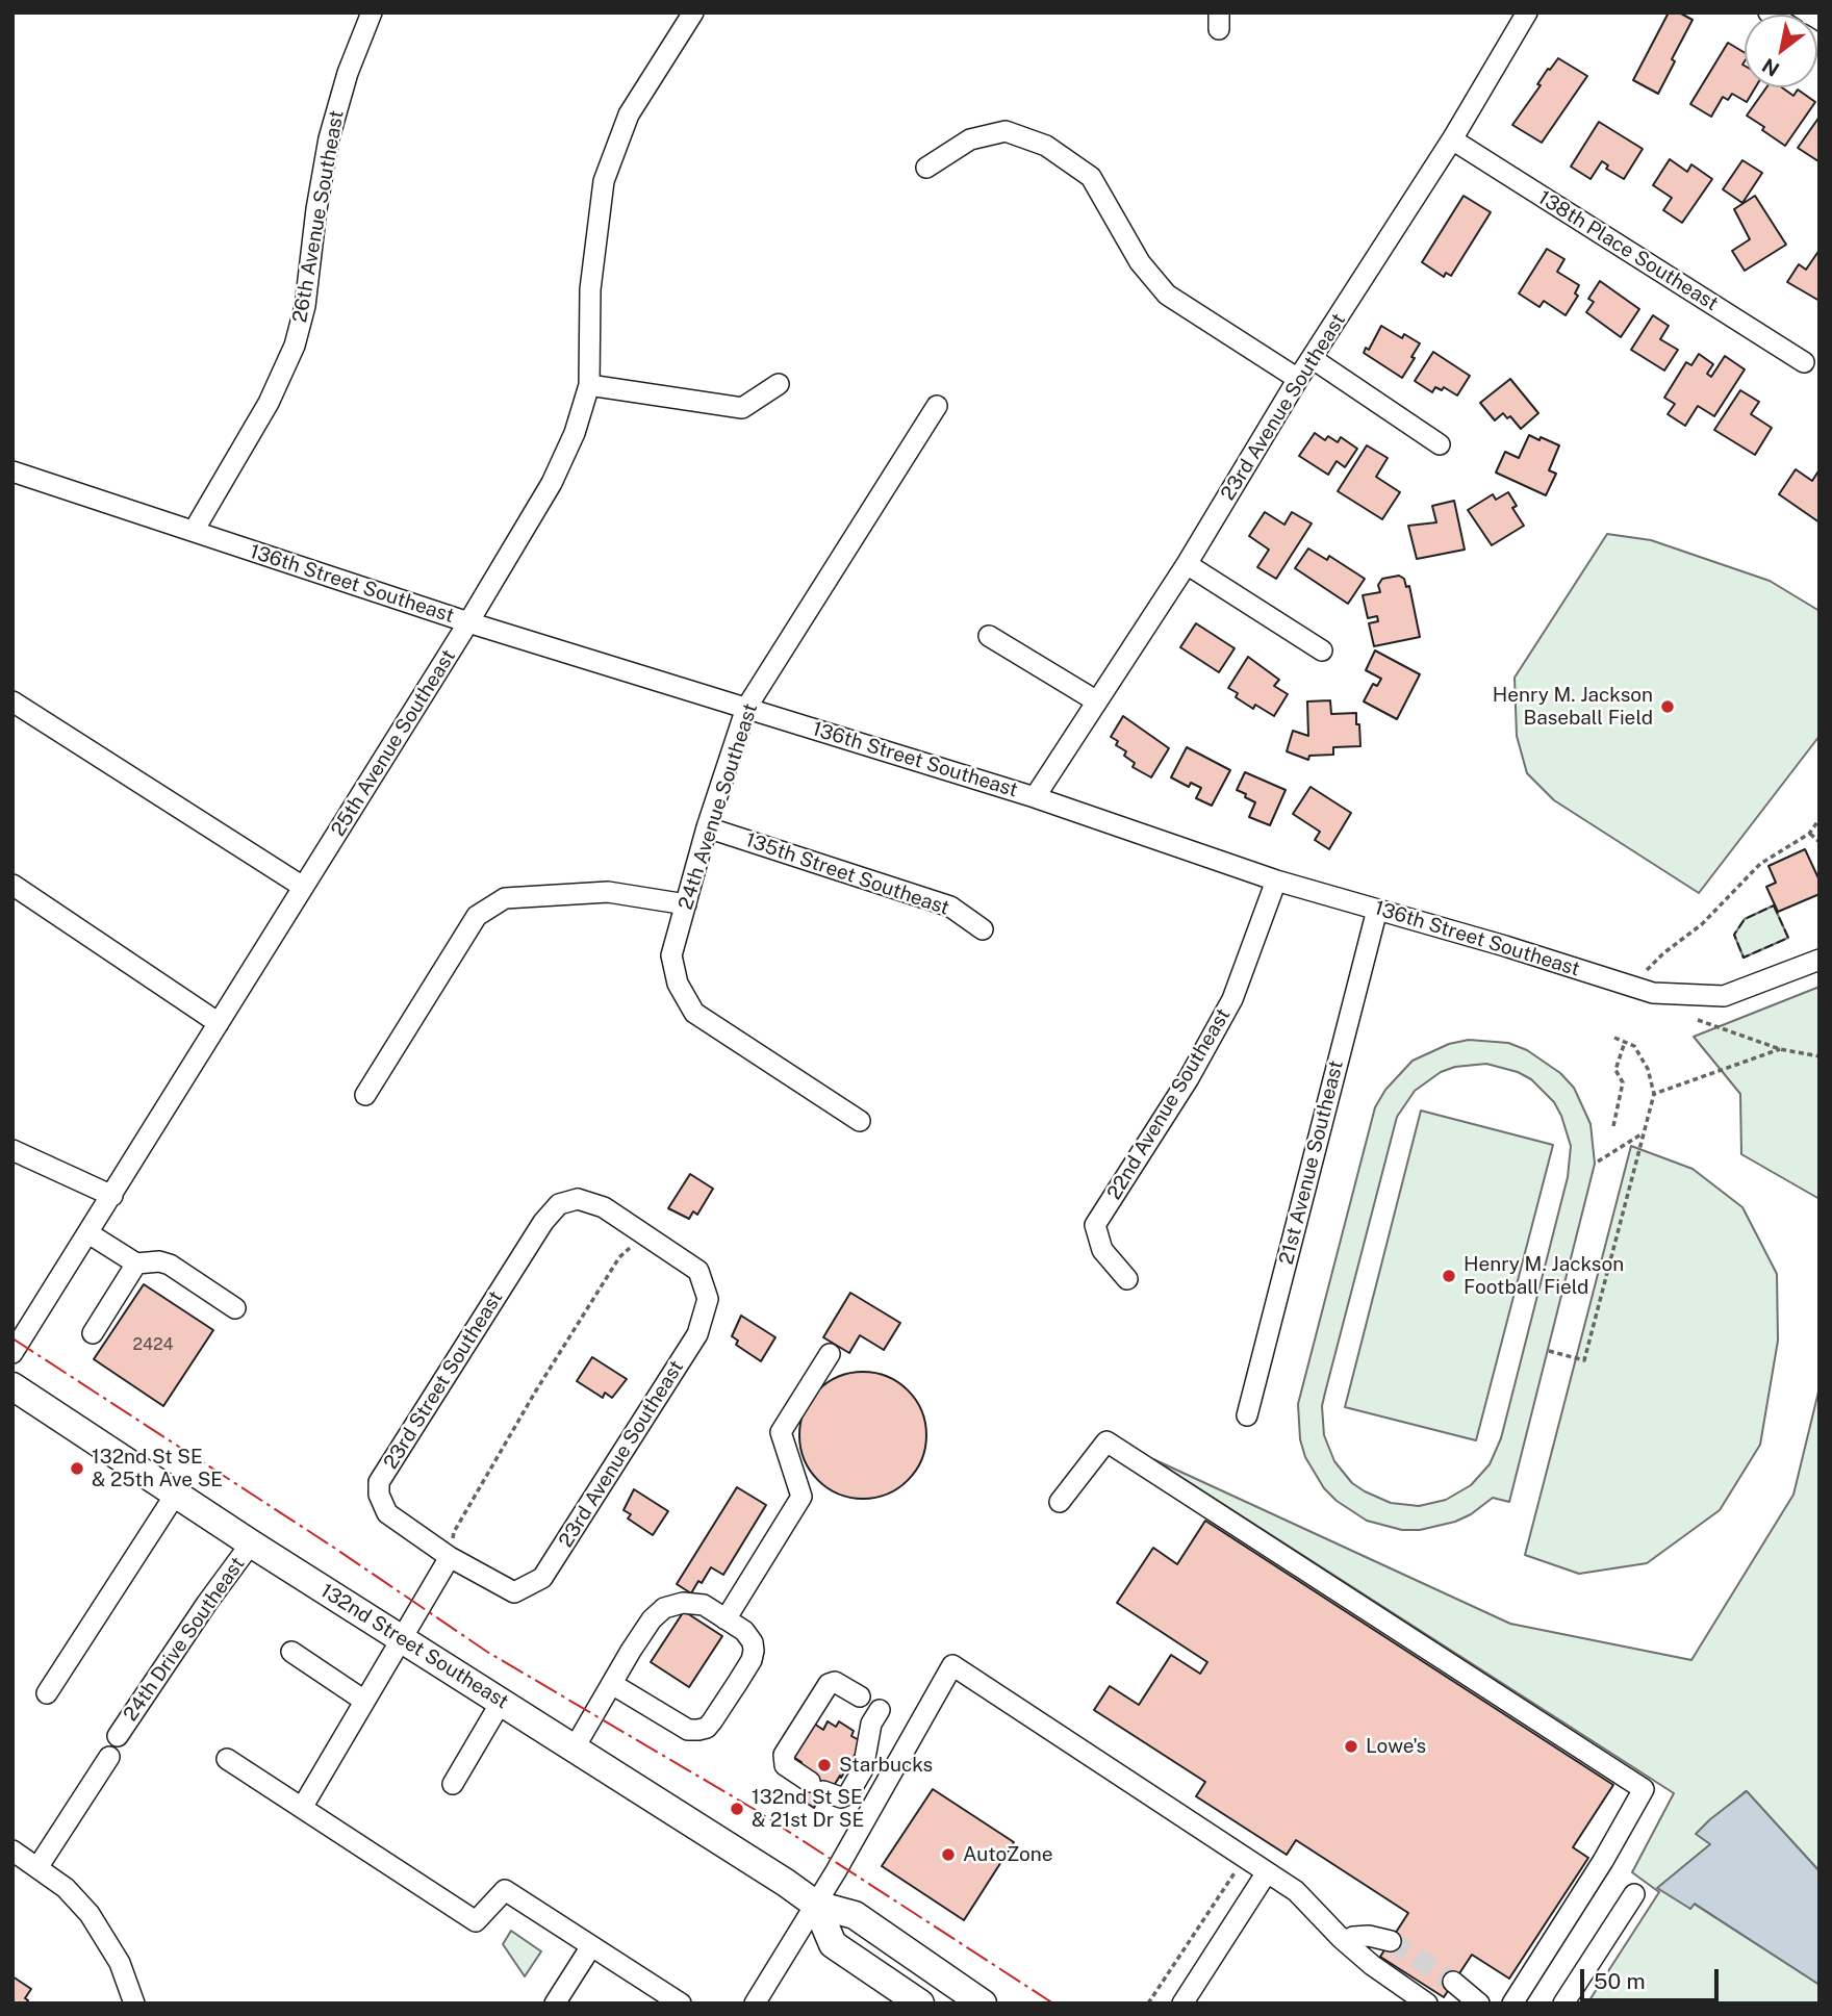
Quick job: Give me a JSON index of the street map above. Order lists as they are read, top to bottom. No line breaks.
{"streets":{"main road":["132nd Street Southeast"],"street":["26th Avenue Southeast","138th Place Southeast","23rd Avenue Southeast","136th Street Southeast","25th Avenue Southeast","24th Avenue Southeast","135th Street Southeast","22nd Avenue Southeast","21st Avenue Southeast","23rd Street Southeast","24th Drive Southeast"]},"crossings":[["26th Avenue Southeast","136th Street Southeast"],["138th Place Southeast","23rd Avenue Southeast"],["23rd Avenue Southeast","136th Street Southeast"],["23rd Avenue Southeast","23rd Street Southeast"],["136th Street Southeast","25th Avenue Southeast"],["136th Street Southeast","24th Avenue Southeast"],["136th Street Southeast","22nd Avenue Southeast"],["136th Street Southeast","21st Avenue Southeast"],["24th Avenue Southeast","135th Street Southeast"],["24th Drive Southeast","132nd Street Southeast"]],"places":["Henry M. Jackson Baseball Field","Henry M. Jackson Football Field","132nd St SE & 25th Ave SE","Lowe's","Starbucks","132nd St SE & 21st Dr SE","AutoZone"],"house_numbers":["2424"],"scale_bar":"50 m","north":"bottom left"}
